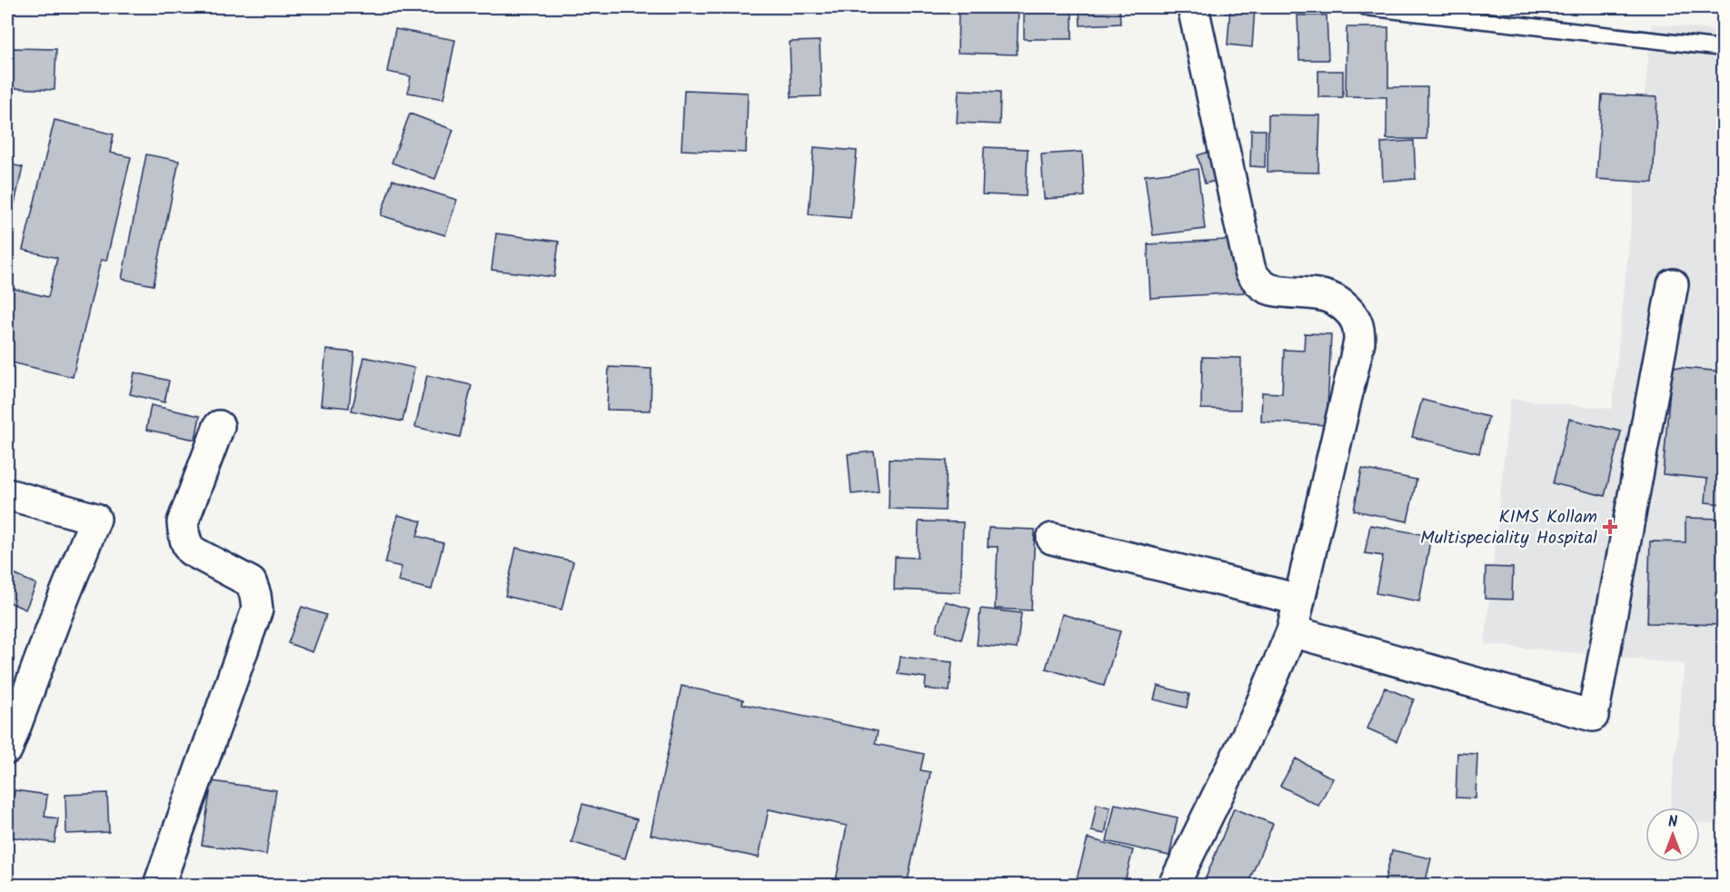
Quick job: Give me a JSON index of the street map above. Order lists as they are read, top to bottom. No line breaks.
{"places":{"health":["KIMS Kollam Multispeciality Hospital"]},"north":"top"}
